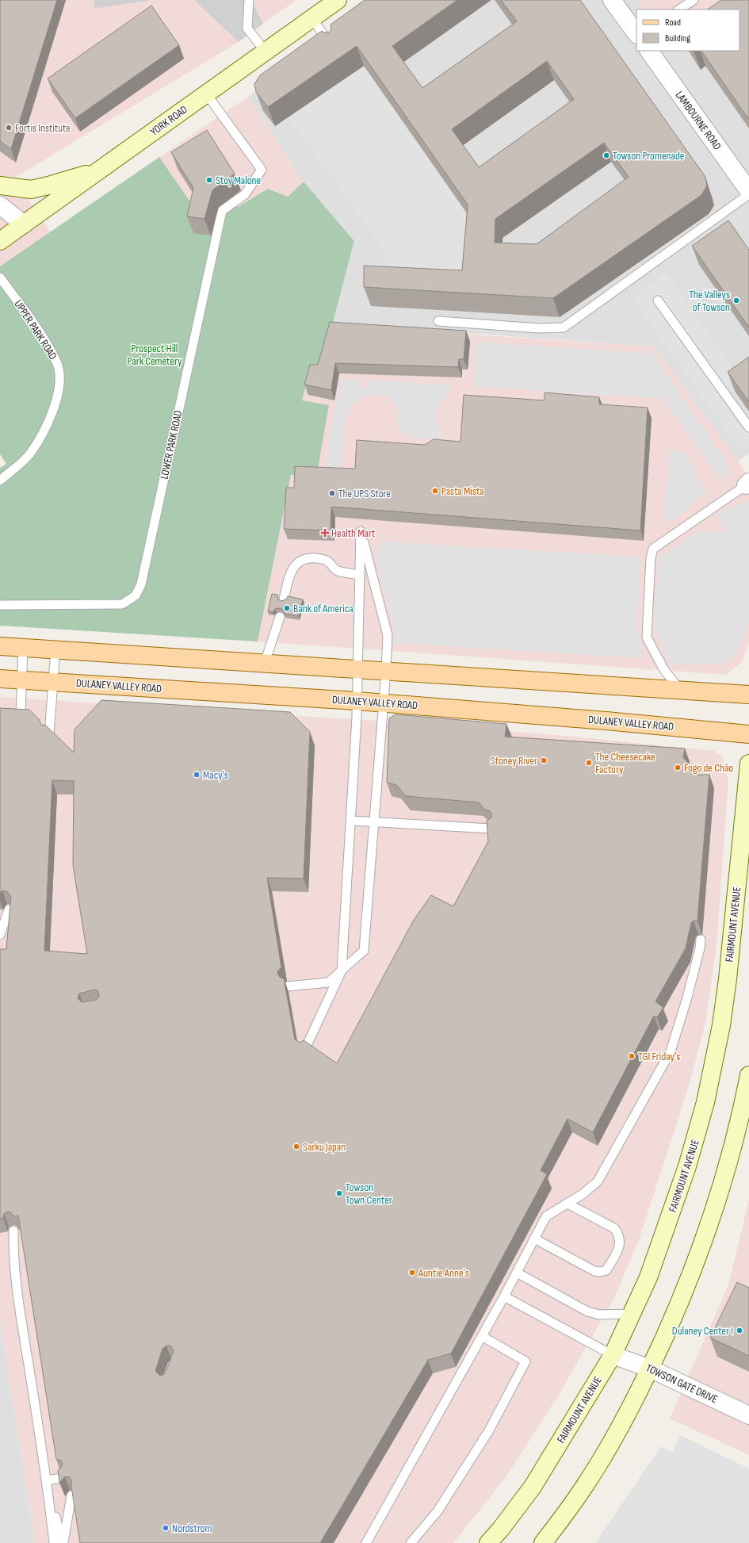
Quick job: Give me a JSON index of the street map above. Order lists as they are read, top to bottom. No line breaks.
{"streets":{"main road":["YORK ROAD","DULANEY VALLEY ROAD","FAIRMOUNT AVENUE"],"street":["LAMBOURNE ROAD","TOWSON GATE DRIVE"],"lane":["UPPER PARK ROAD","LOWER PARK ROAD"]},"crossings":[["YORK ROAD","LOWER PARK ROAD"],["FAIRMOUNT AVENUE","TOWSON GATE DRIVE"]],"parks":["Prospect Hill Park Cemetery"],"places":{"other":["Fortis Institute","Towson Promenade","Stoy Malone","The Valleys of Towson","Pasta Mista","The UPS Store","Bank of America","Stoney River","The Cheesecake Factory","Fogo de Chão","Macy's","TGI Friday's","Sarku Japan","Towson Town Center","Auntie Anne's","Dulaney Center I","Nordstrom"],"health":["Health Mart"]},"legend":["Road","Building"]}
